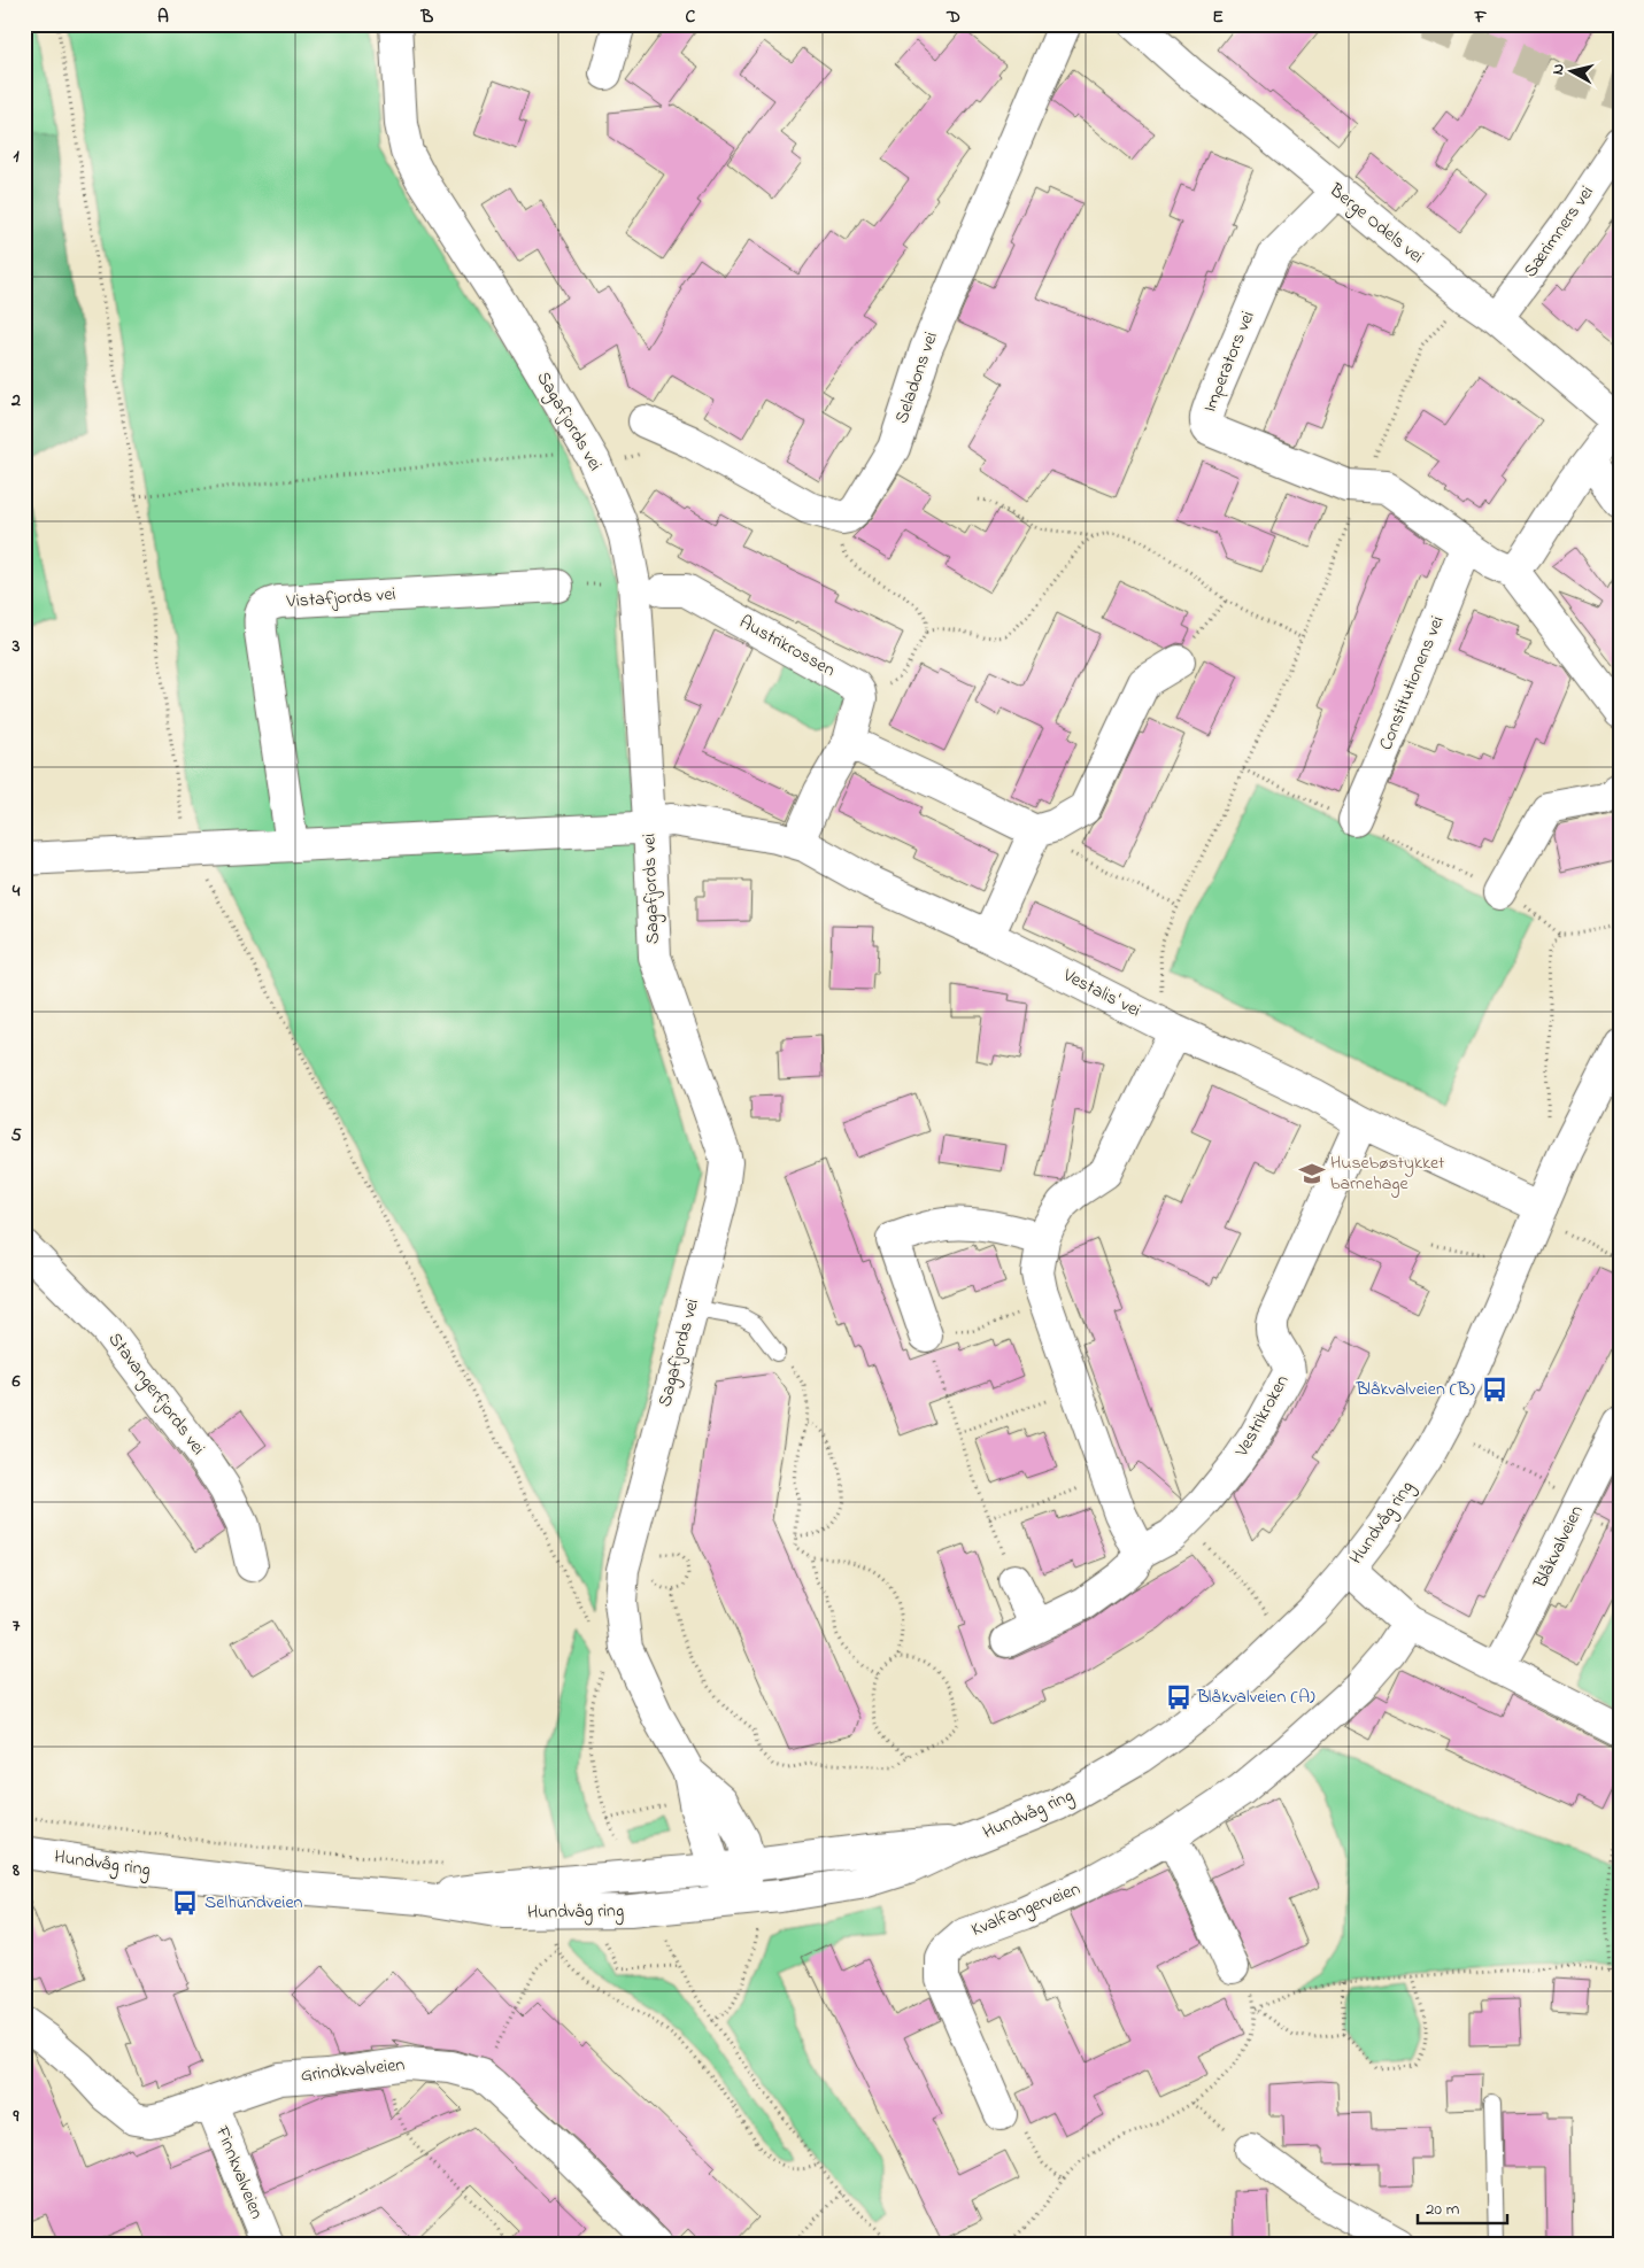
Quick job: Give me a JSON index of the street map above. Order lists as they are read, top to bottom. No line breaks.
{"streets":{"street":["Berge Odels vei","Særimners vei","Imperators vei","Seladons vei","Sagafjords vei","Vistafjords vei","Austrikrossen","Constitutionens vei","Vestalis' vei","Stavangerfjords vei","Vestrikroken","Hundvåg ring","Blåkvalveien","Kvalfangerveien","Grindkvalveien","Finnkvalveien"]},"crossings":[["Berge Odels vei","Særimners vei"],["Berge Odels vei","Imperators vei"],["Sagafjords vei","Austrikrossen"],["Sagafjords vei","Vestalis' vei"],["Sagafjords vei","Hundvåg ring"],["Vestalis' vei","Vestrikroken"],["Vestalis' vei","Hundvåg ring"],["Grindkvalveien","Finnkvalveien"]],"places":{"school or university":["Husebøstykket barnehage"],"bus stop":["Blåkvalveien (B)","Blåkvalveien (A)","Selhundveien"]},"scale_bar":"20 m","north":"left","grid":{"columns":["A","B","C","D","E","F"],"rows":["1","2","3","4","5","6","7","8","9"]}}
